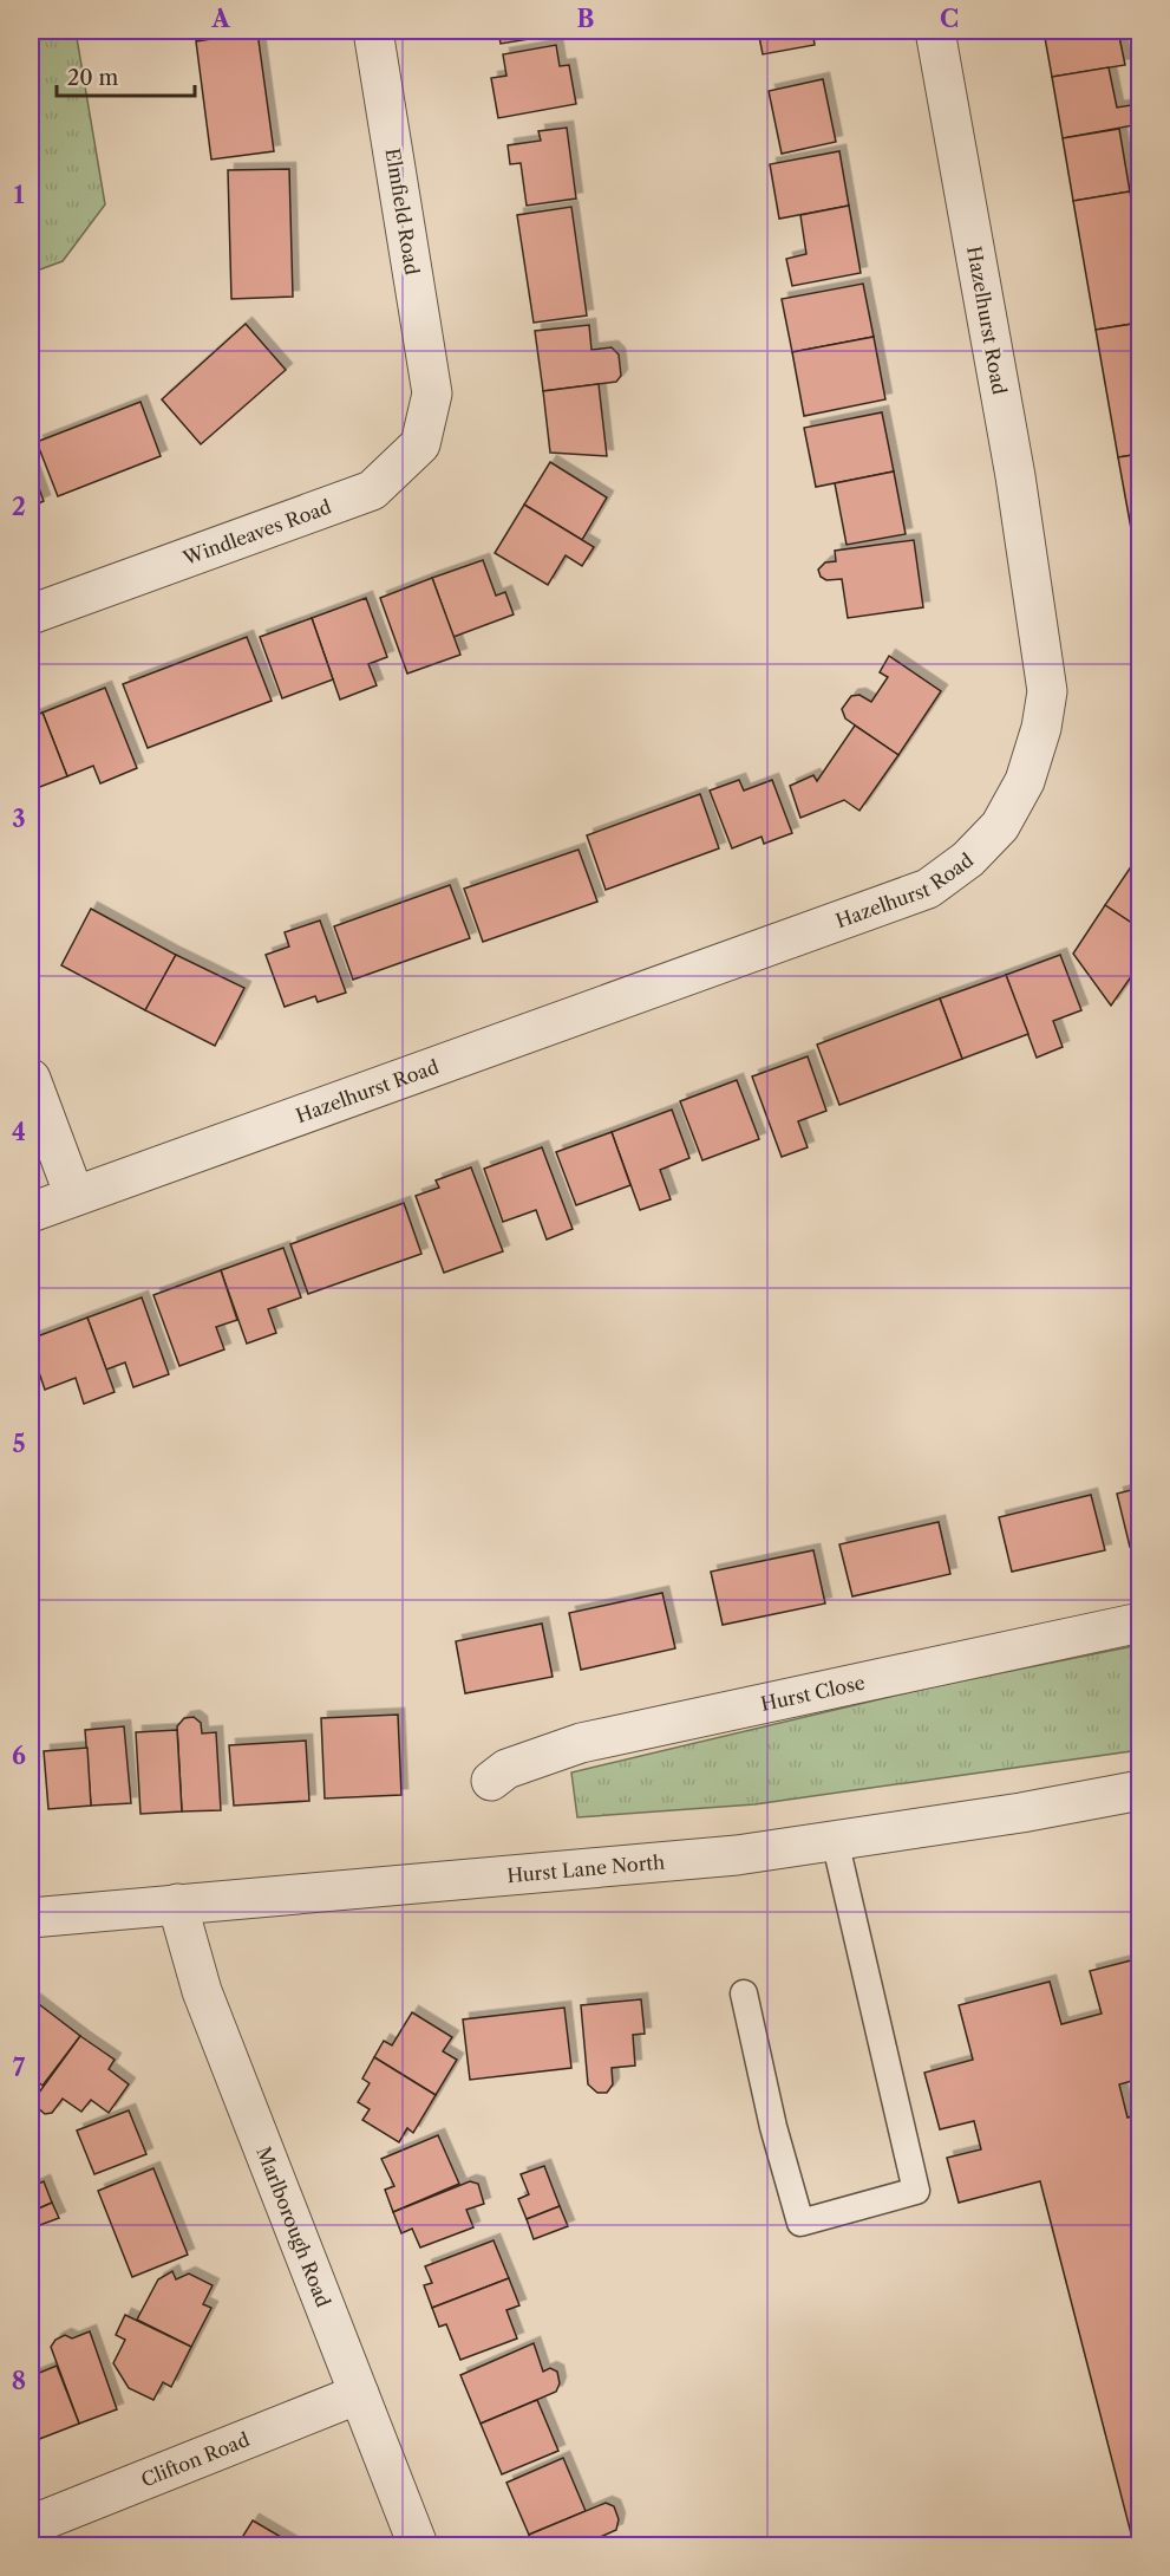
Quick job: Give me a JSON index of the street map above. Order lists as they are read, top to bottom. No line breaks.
{"streets":{"street":["Elmfield Road","Hazelhurst Road","Windleaves Road","Hurst Close","Hurst Lane North","Marlborough Road","Clifton Road"]},"crossings":[["Elmfield Road","Windleaves Road"],["Hurst Lane North","Marlborough Road"],["Marlborough Road","Clifton Road"]],"scale_bar":"20 m","grid":{"columns":["A","B","C"],"rows":["1","2","3","4","5","6","7","8"]}}
